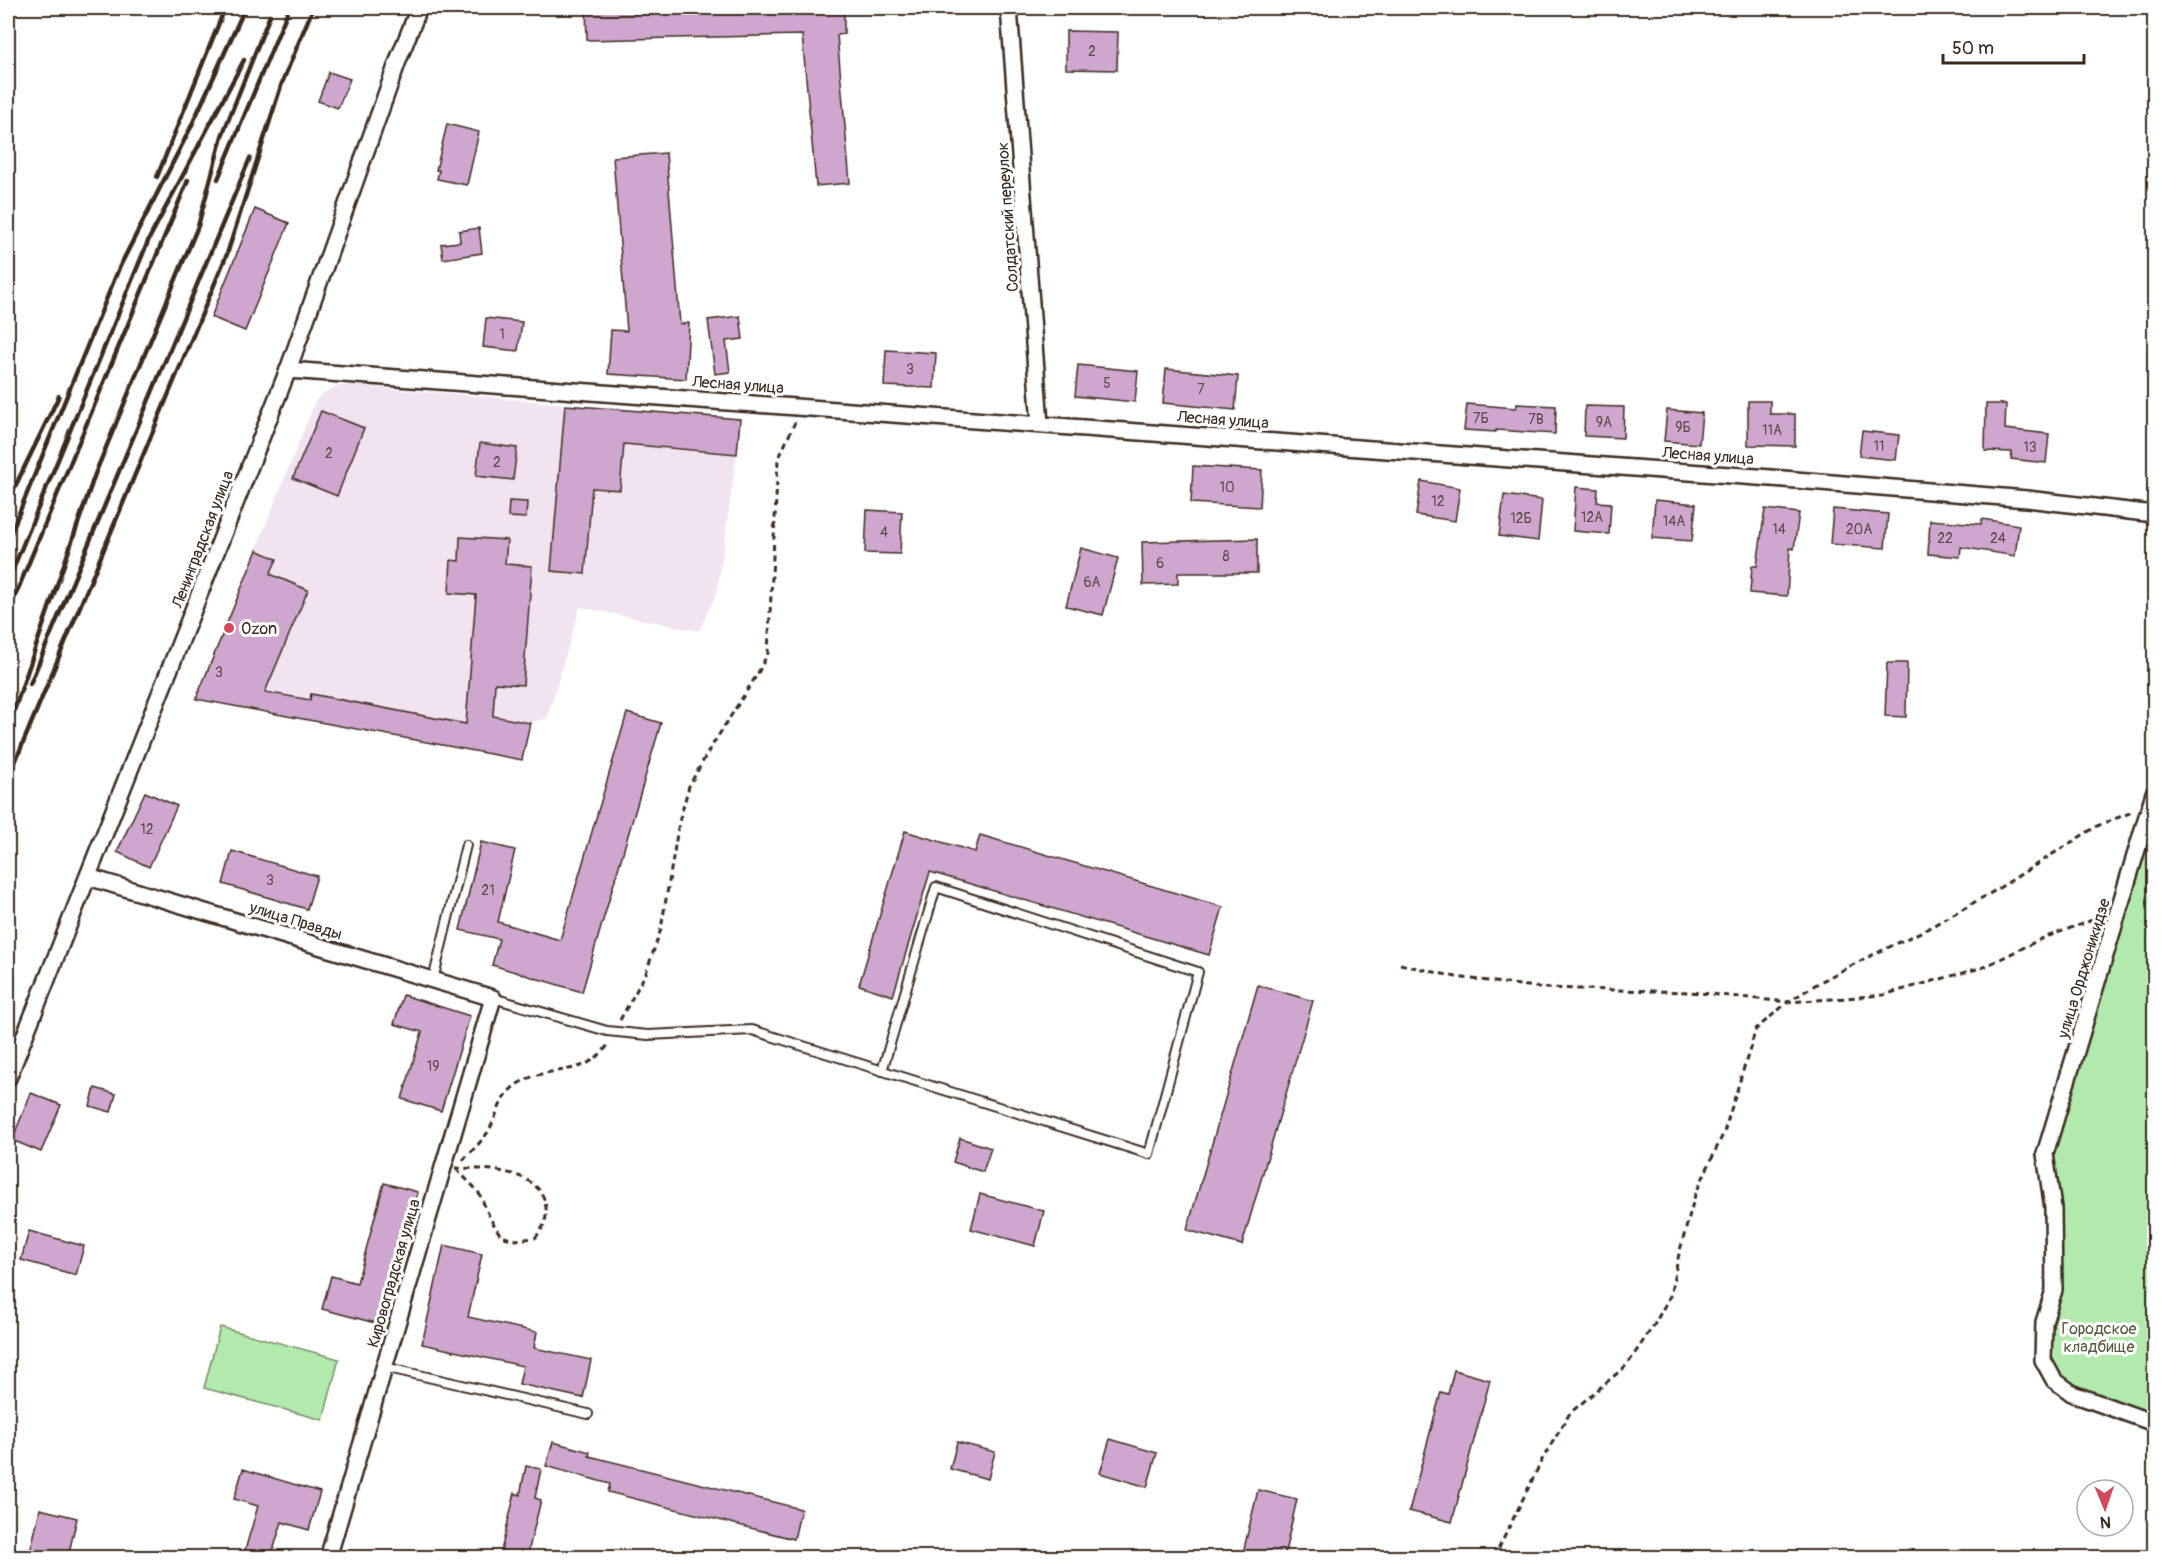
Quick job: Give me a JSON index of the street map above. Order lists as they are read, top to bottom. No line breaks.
{"streets":{"street":["Солдатский переулок","Лесная улица","Ленинградская улица","улица Правды","улица Орджоникидзе","Кировоградская улица"]},"crossings":[["Солдатский переулок","Лесная улица"],["Лесная улица","Ленинградская улица"],["Ленинградская улица","улица Правды"],["улица Правды","Кировоградская улица"]],"parks":["Городское кладбище"],"places":["Ozon"],"house_numbers":["2","1","3","5","7","7Б","7В","9А","9Б","11А","11","13","2","2","10","12","12А","12Б","14А","14","20А","4","22","24","8","6","6А","3","12","3","21","19"],"scale_bar":"50 m","north":"bottom"}
